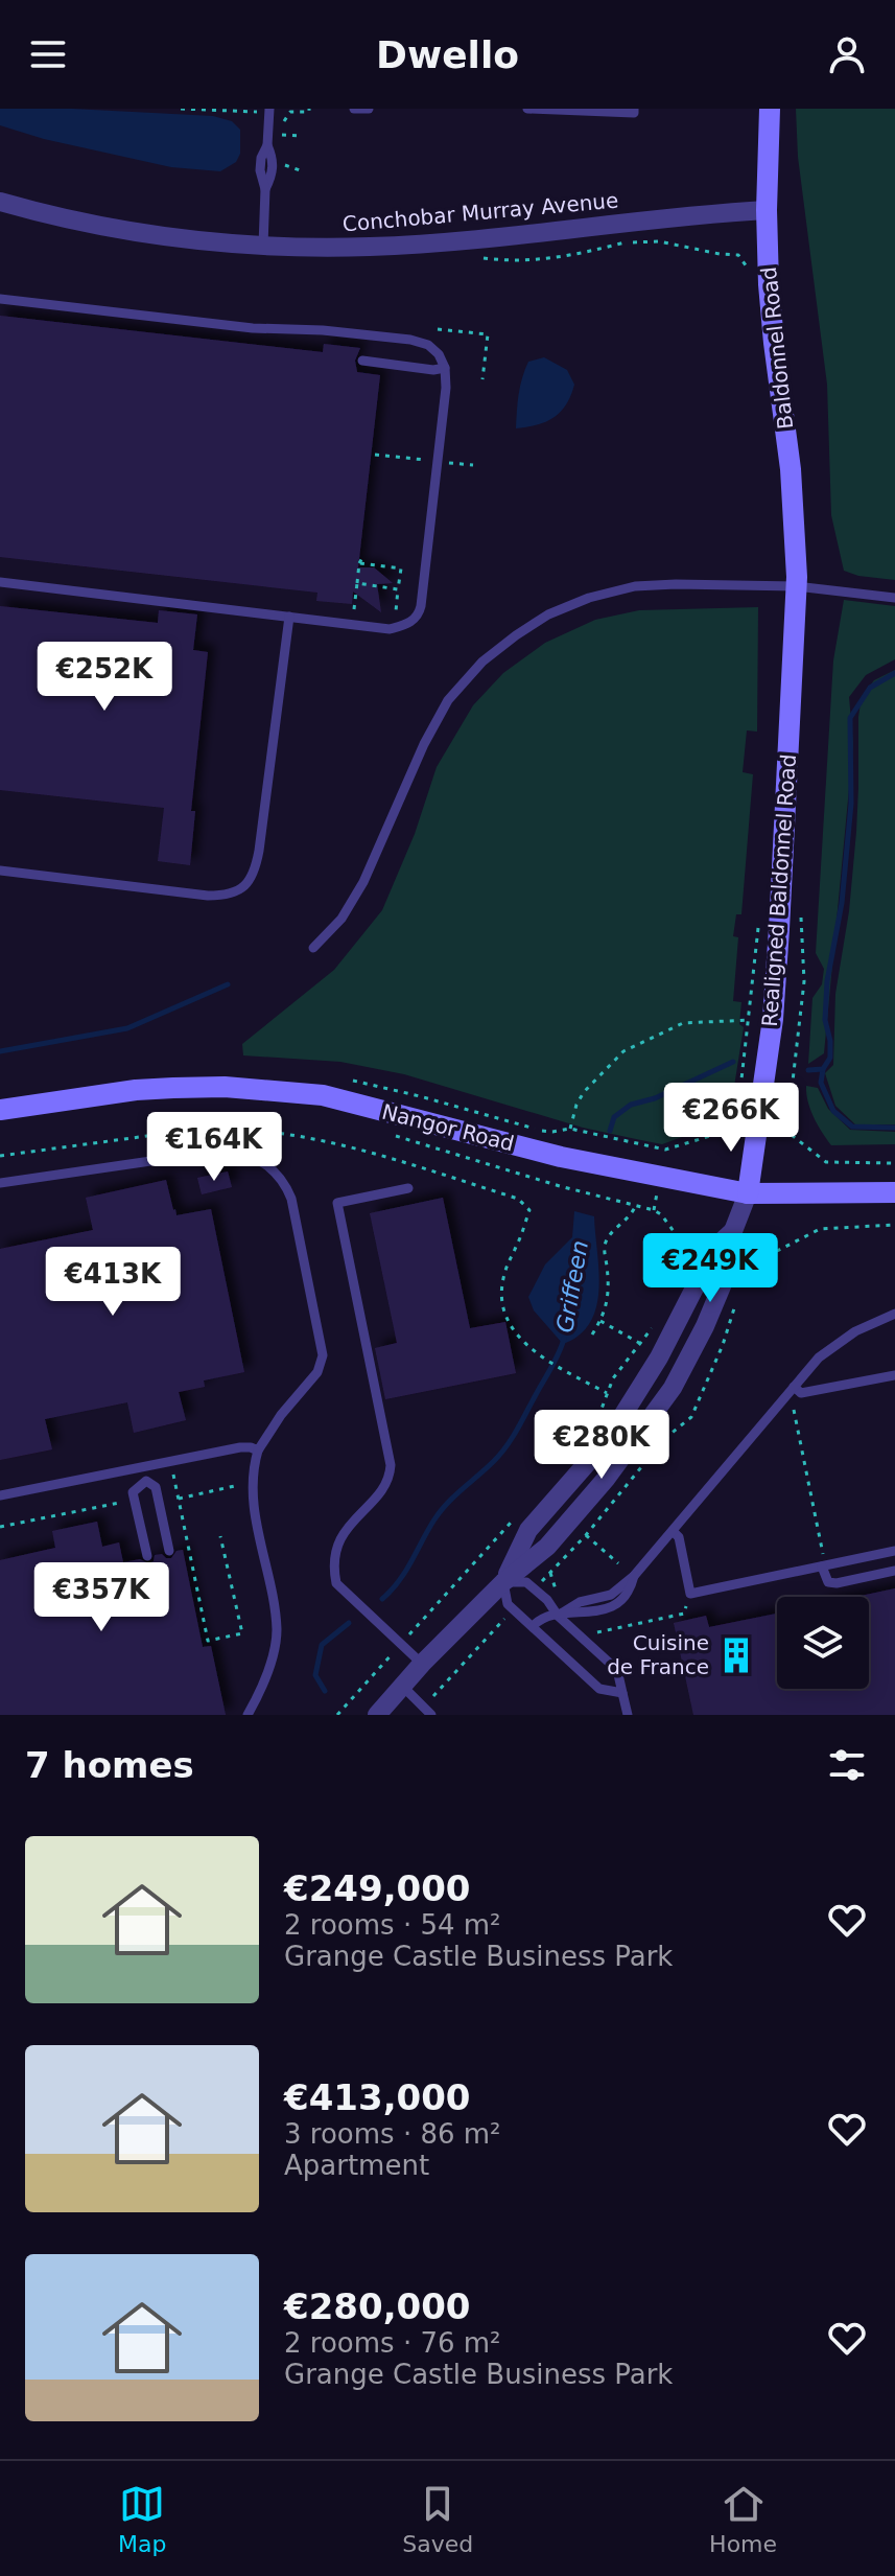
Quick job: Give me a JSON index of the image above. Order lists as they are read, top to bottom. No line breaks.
{"streets":{"street":["Conchobar Murray Avenue","Baldonnel Road","Realigned Baldonnel Road","Nangor Road"]},"crossings":[["Conchobar Murray Avenue","Baldonnel Road"],["Baldonnel Road","Realigned Baldonnel Road"],["Realigned Baldonnel Road","Nangor Road"]],"water":["Griffeen"],"places":{"building":["Cuisine de France"]},"page":{"header":"Dwello","price":["€252K","€266K","€164K","€249K","€413K","€280K","€357K"],"heading":"7 homes","list":[{"name":"€249,000","note":"2 rooms · 54 m² · Grange Castle Business Park"},{"name":"€413,000","note":"3 rooms · 86 m² · Apartment"},{"name":"€280,000","note":"2 rooms · 76 m² · Grange Castle Business Park"}],"tabs":["Map","Saved","Home"]}}
